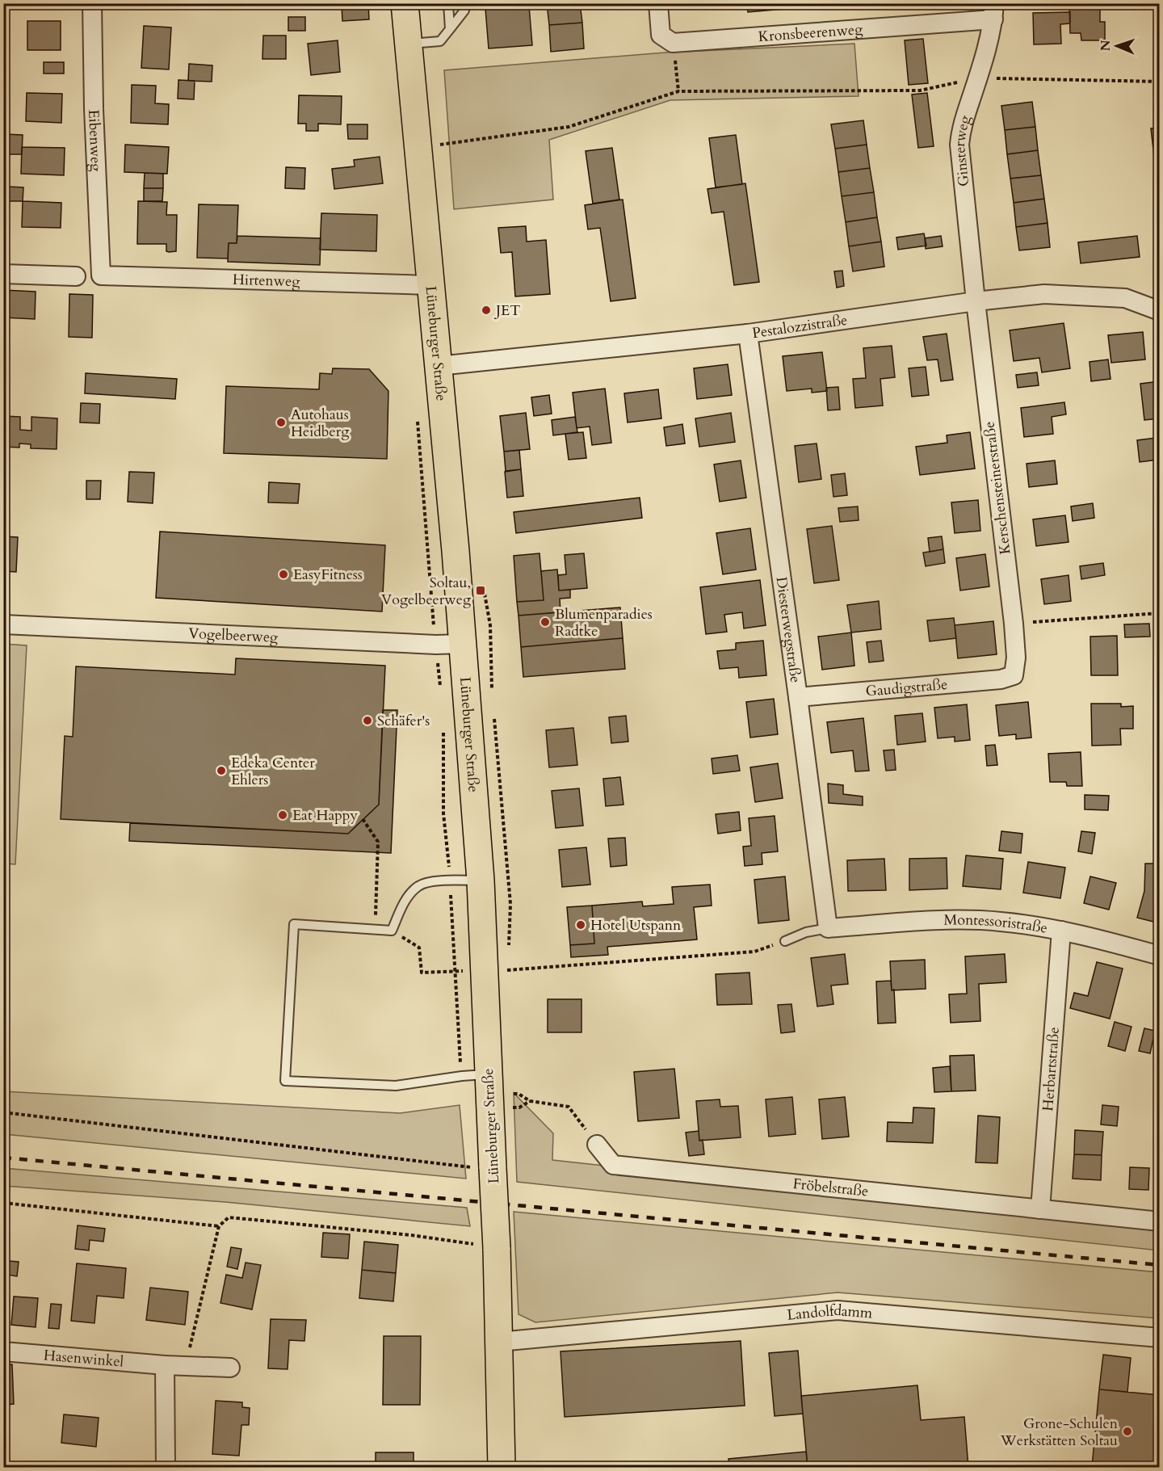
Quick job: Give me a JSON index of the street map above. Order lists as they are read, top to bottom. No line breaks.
{"streets":{"main road":["Lüneburger Straße"],"street":["Kronsbeerenweg","Eibenweg","Ginsterweg","Hirtenweg","Pestalozzistraße","Kerschensteinerstraße","Diesterwegstraße","Vogelbeerweg","Gaudigstraße","Montessoristraße","Herbartstraße","Fröbelstraße","Landolfdamm","Hasenwinkel"]},"crossings":[["Kronsbeerenweg","Ginsterweg"],["Eibenweg","Hirtenweg"],["Ginsterweg","Pestalozzistraße"],["Ginsterweg","Kerschensteinerstraße"],["Hirtenweg","Lüneburger Straße"],["Pestalozzistraße","Lüneburger Straße"],["Pestalozzistraße","Kerschensteinerstraße"],["Pestalozzistraße","Diesterwegstraße"],["Lüneburger Straße","Vogelbeerweg"],["Lüneburger Straße","Landolfdamm"],["Kerschensteinerstraße","Gaudigstraße"],["Diesterwegstraße","Gaudigstraße"],["Diesterwegstraße","Montessoristraße"],["Montessoristraße","Herbartstraße"],["Herbartstraße","Fröbelstraße"]],"places":{"other":["JET","Autohaus Heidberg","EasyFitness","Blumenparadies Radtke","Schäfer's","Edeka Center Ehlers","Eat Happy","Hotel Utspann","Grone-Schulen Werkstätten Soltau"],"transit":["Soltau, Vogelbeerweg"]},"north":"left"}
